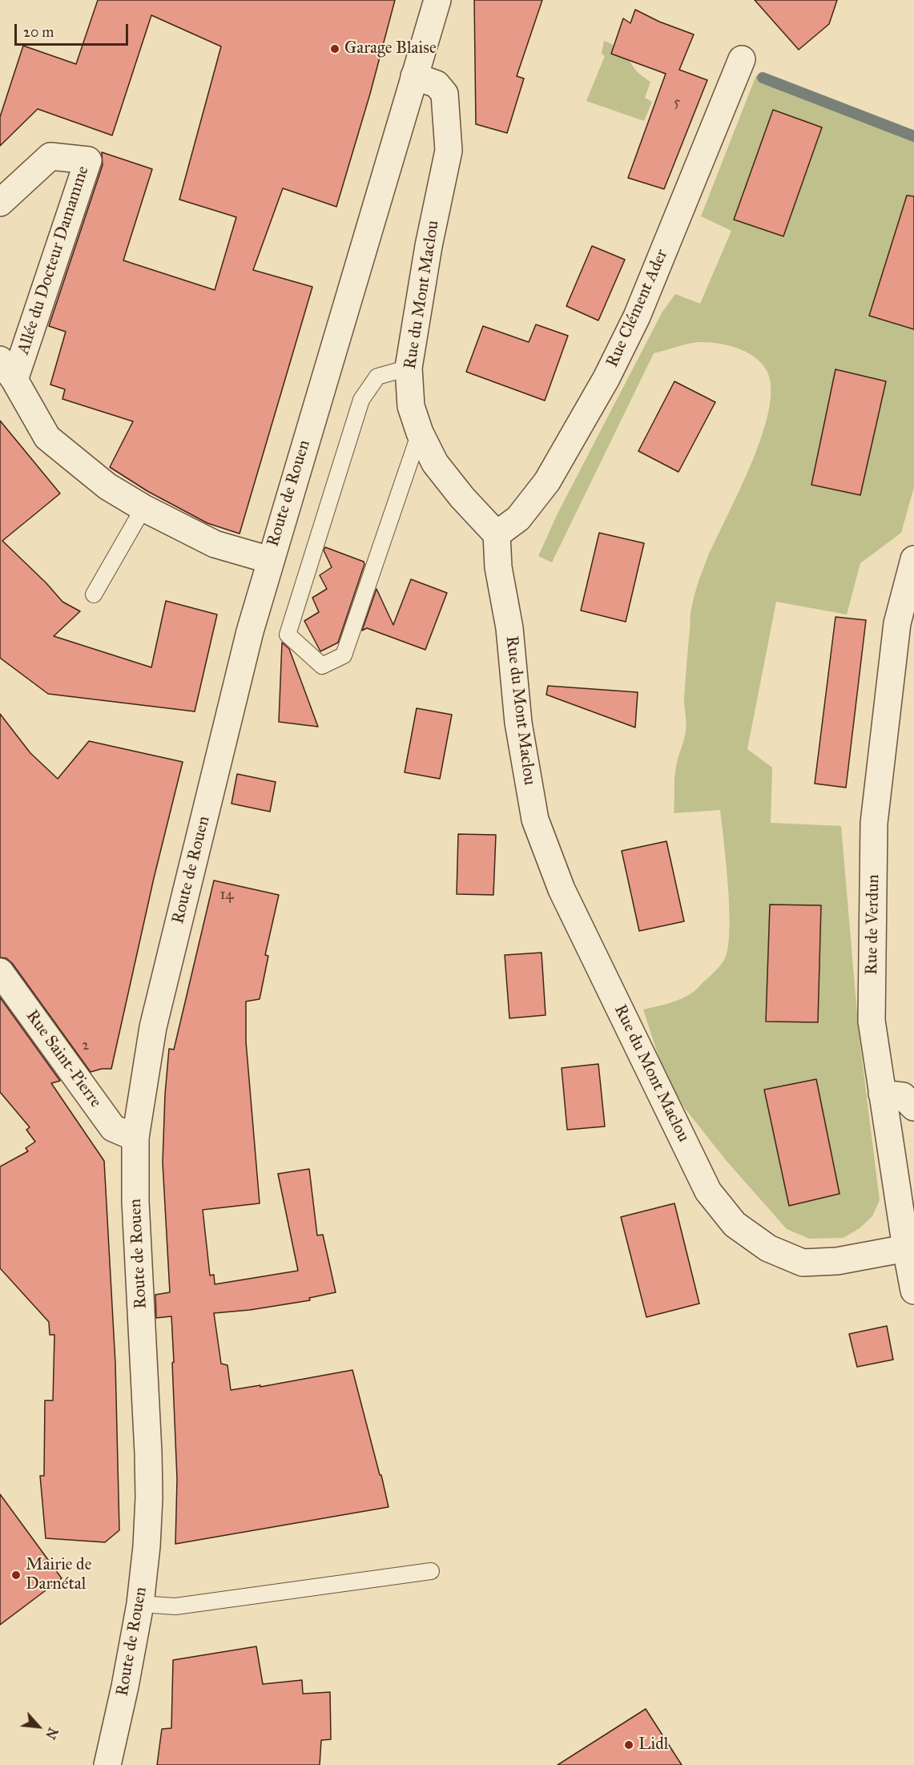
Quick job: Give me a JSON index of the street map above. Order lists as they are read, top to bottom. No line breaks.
{"streets":{"street":["Allée du Docteur Damamme","Rue du Mont Maclou","Rue Clément Ader","Route de Rouen","Rue de Verdun","Rue Saint-Pierre"]},"crossings":[["Allée du Docteur Damamme","Route de Rouen"],["Rue du Mont Maclou","Rue Clément Ader"],["Rue du Mont Maclou","Route de Rouen"],["Rue du Mont Maclou","Rue de Verdun"],["Route de Rouen","Rue Saint-Pierre"]],"places":["Garage Blaise","Mairie de Darnétal","Lidl"],"house_numbers":["5","14","2"],"scale_bar":"20 m","north":"bottom right"}
